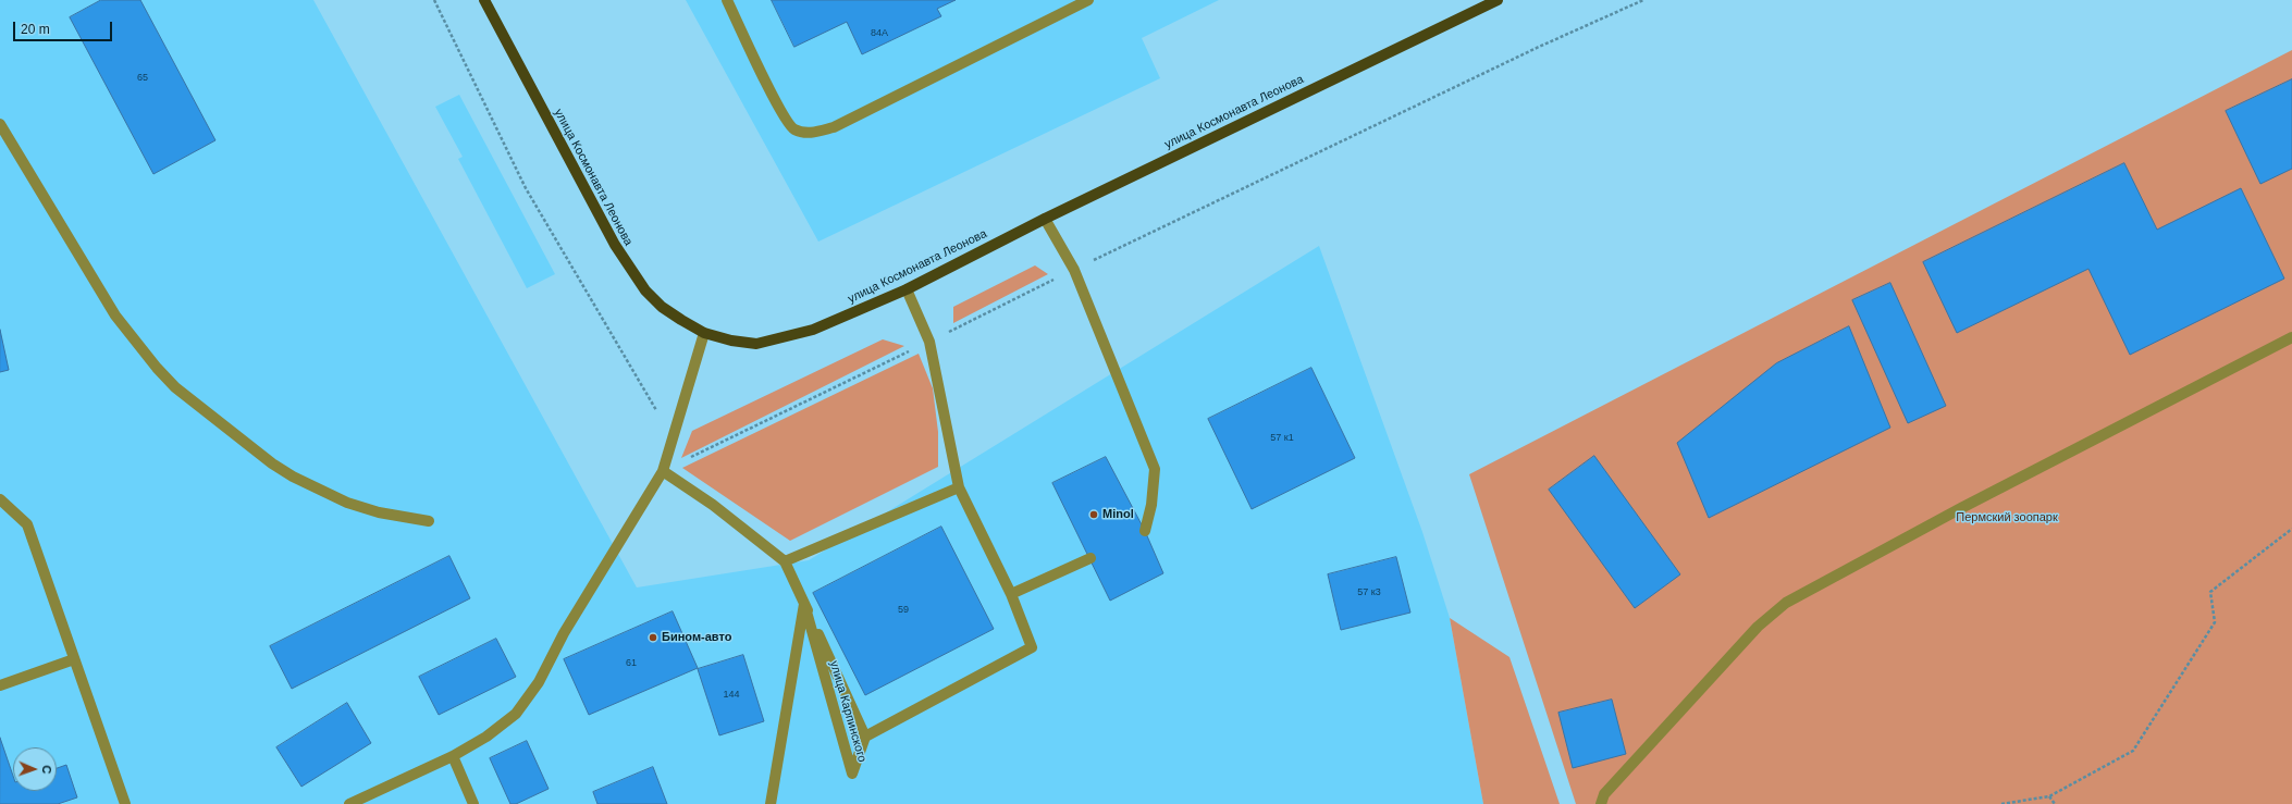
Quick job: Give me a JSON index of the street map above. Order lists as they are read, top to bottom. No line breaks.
{"streets":{"main road":["улица Космонавта Леонова"],"lane":["улица Карпинского"]},"parks":["Пермский зоопарк"],"places":["Minol","Бином-авто"],"house_numbers":["84А","65","57 к1","57 к3","59","61","144"],"scale_bar":"20 m","north":"right"}
